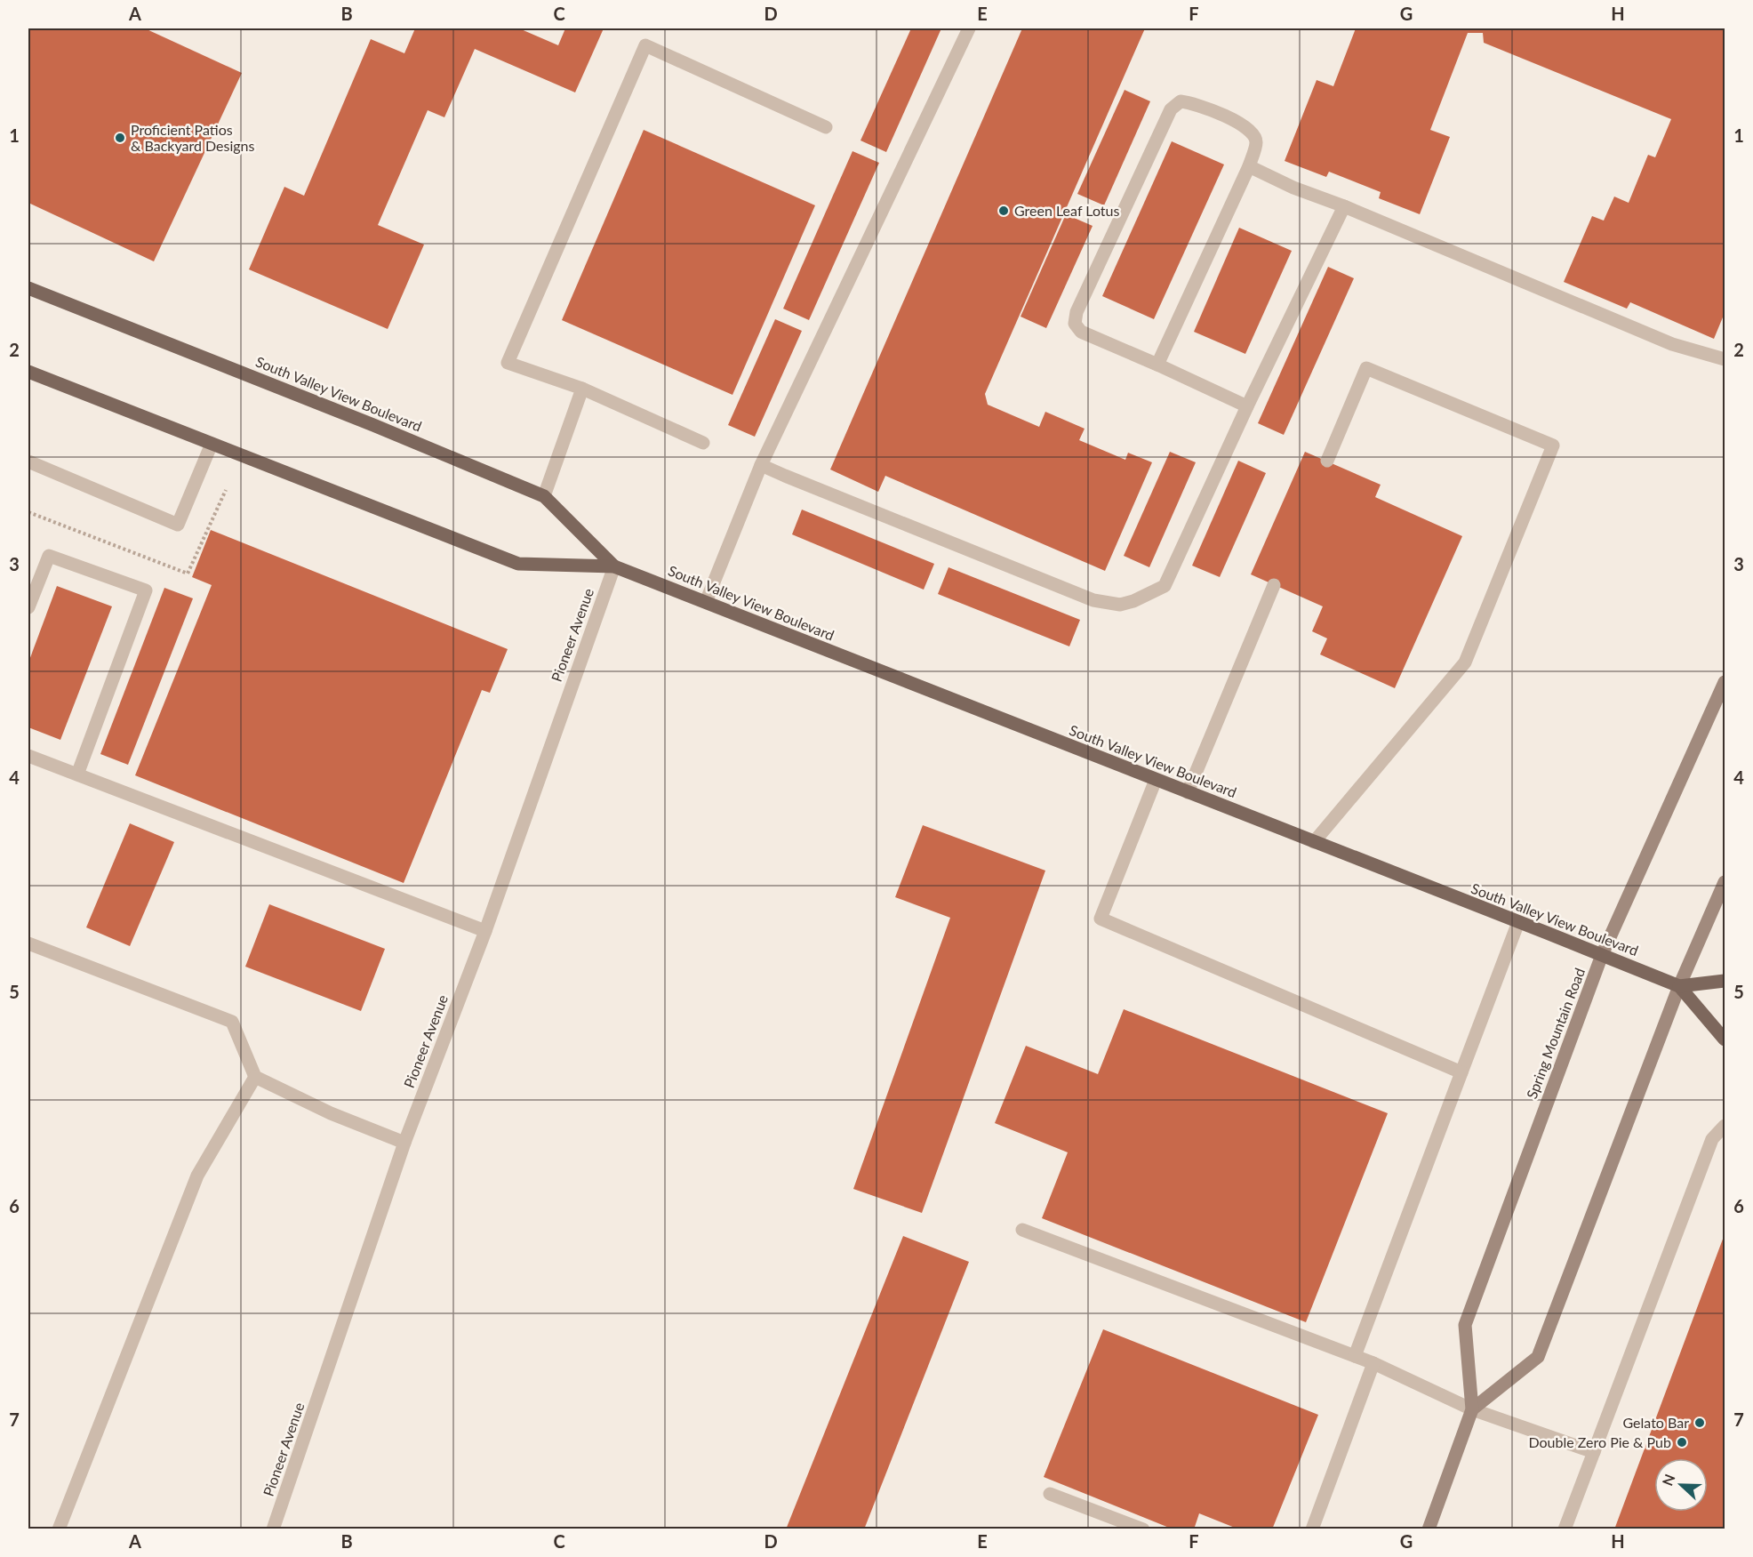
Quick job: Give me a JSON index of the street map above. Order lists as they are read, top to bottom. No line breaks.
{"streets":{"main road":["South Valley View Boulevard","Spring Mountain Road"],"street":["Pioneer Avenue"]},"crossings":[["South Valley View Boulevard","Pioneer Avenue"],["South Valley View Boulevard","Spring Mountain Road"]],"places":["Proficient Patios & Backyard Designs","Green Leaf Lotus","Gelato Bar","Double Zero Pie & Pub"],"north":"left","grid":{"columns":["A","B","C","D","E","F","G","H"],"rows":["1","2","3","4","5","6","7"]}}
